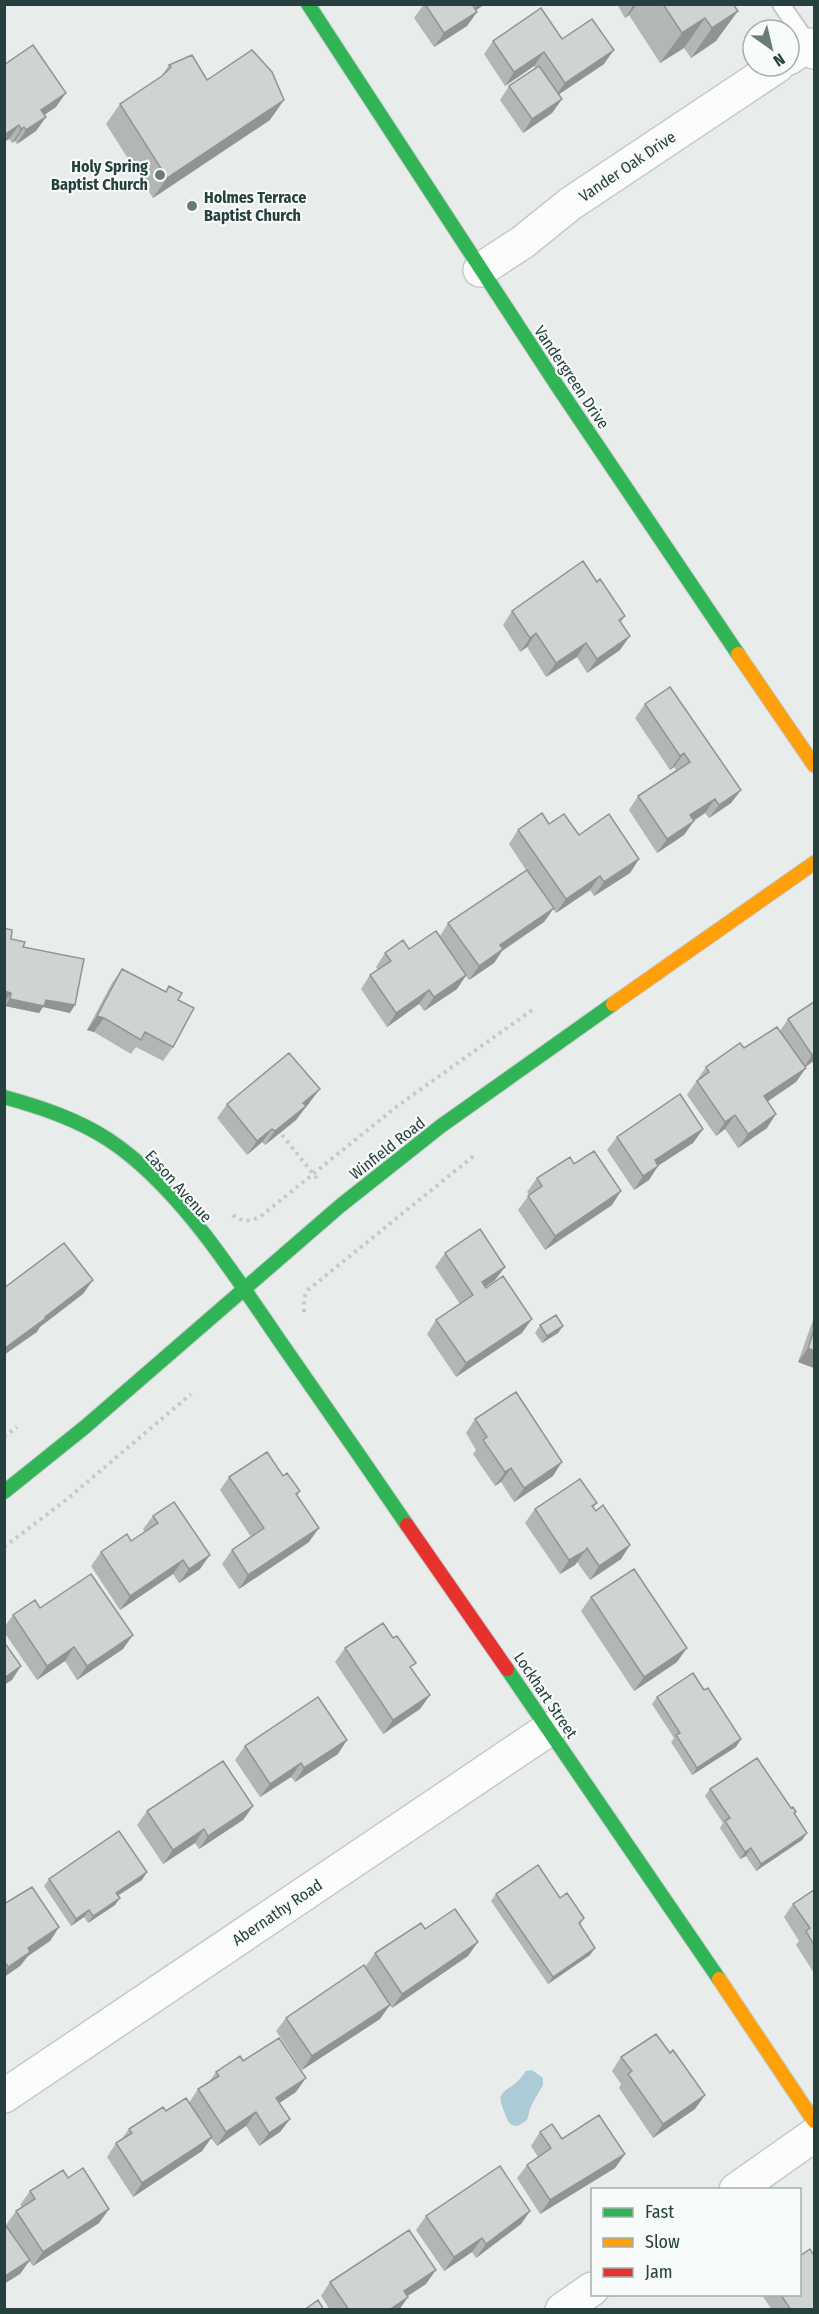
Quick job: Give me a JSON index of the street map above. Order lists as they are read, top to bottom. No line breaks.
{"streets":{"street":["Vander Oak Drive","Vandergreen Drive","Winfield Road","Eason Avenue","Lockhart Street","Abernathy Road"]},"crossings":[["Vander Oak Drive","Vandergreen Drive"],["Winfield Road","Eason Avenue"],["Winfield Road","Lockhart Street"],["Eason Avenue","Lockhart Street"],["Lockhart Street","Abernathy Road"]],"places":["Holy Spring Baptist Church","Holmes Terrace Baptist Church"],"legend":["Fast","Slow","Jam"],"north":"bottom right"}
